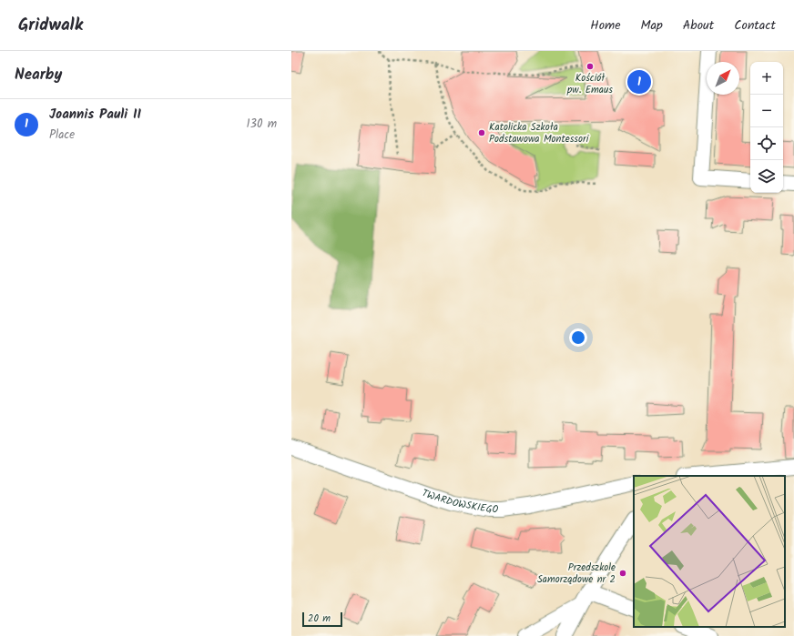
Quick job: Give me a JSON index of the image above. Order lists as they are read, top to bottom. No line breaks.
{"streets":{"street":["TWARDOWSKIEGO"]},"places":["Kościół pw. Emaus","Katolicka Szkoła Podstawowa Montessori","Przedszkole Samorządowe nr 2"],"scale_bar":"20 m","north":"top right","page":{"header":"Gridwalk","nav":["Home","Map","About","Contact"],"heading":"Nearby","map_buttons":["+","−"],"pins":"1","list":[{"mark":"1","name":"Joannis Pauli II","note":"Place","value":"130 m"}],"scale":"20 m"}}
